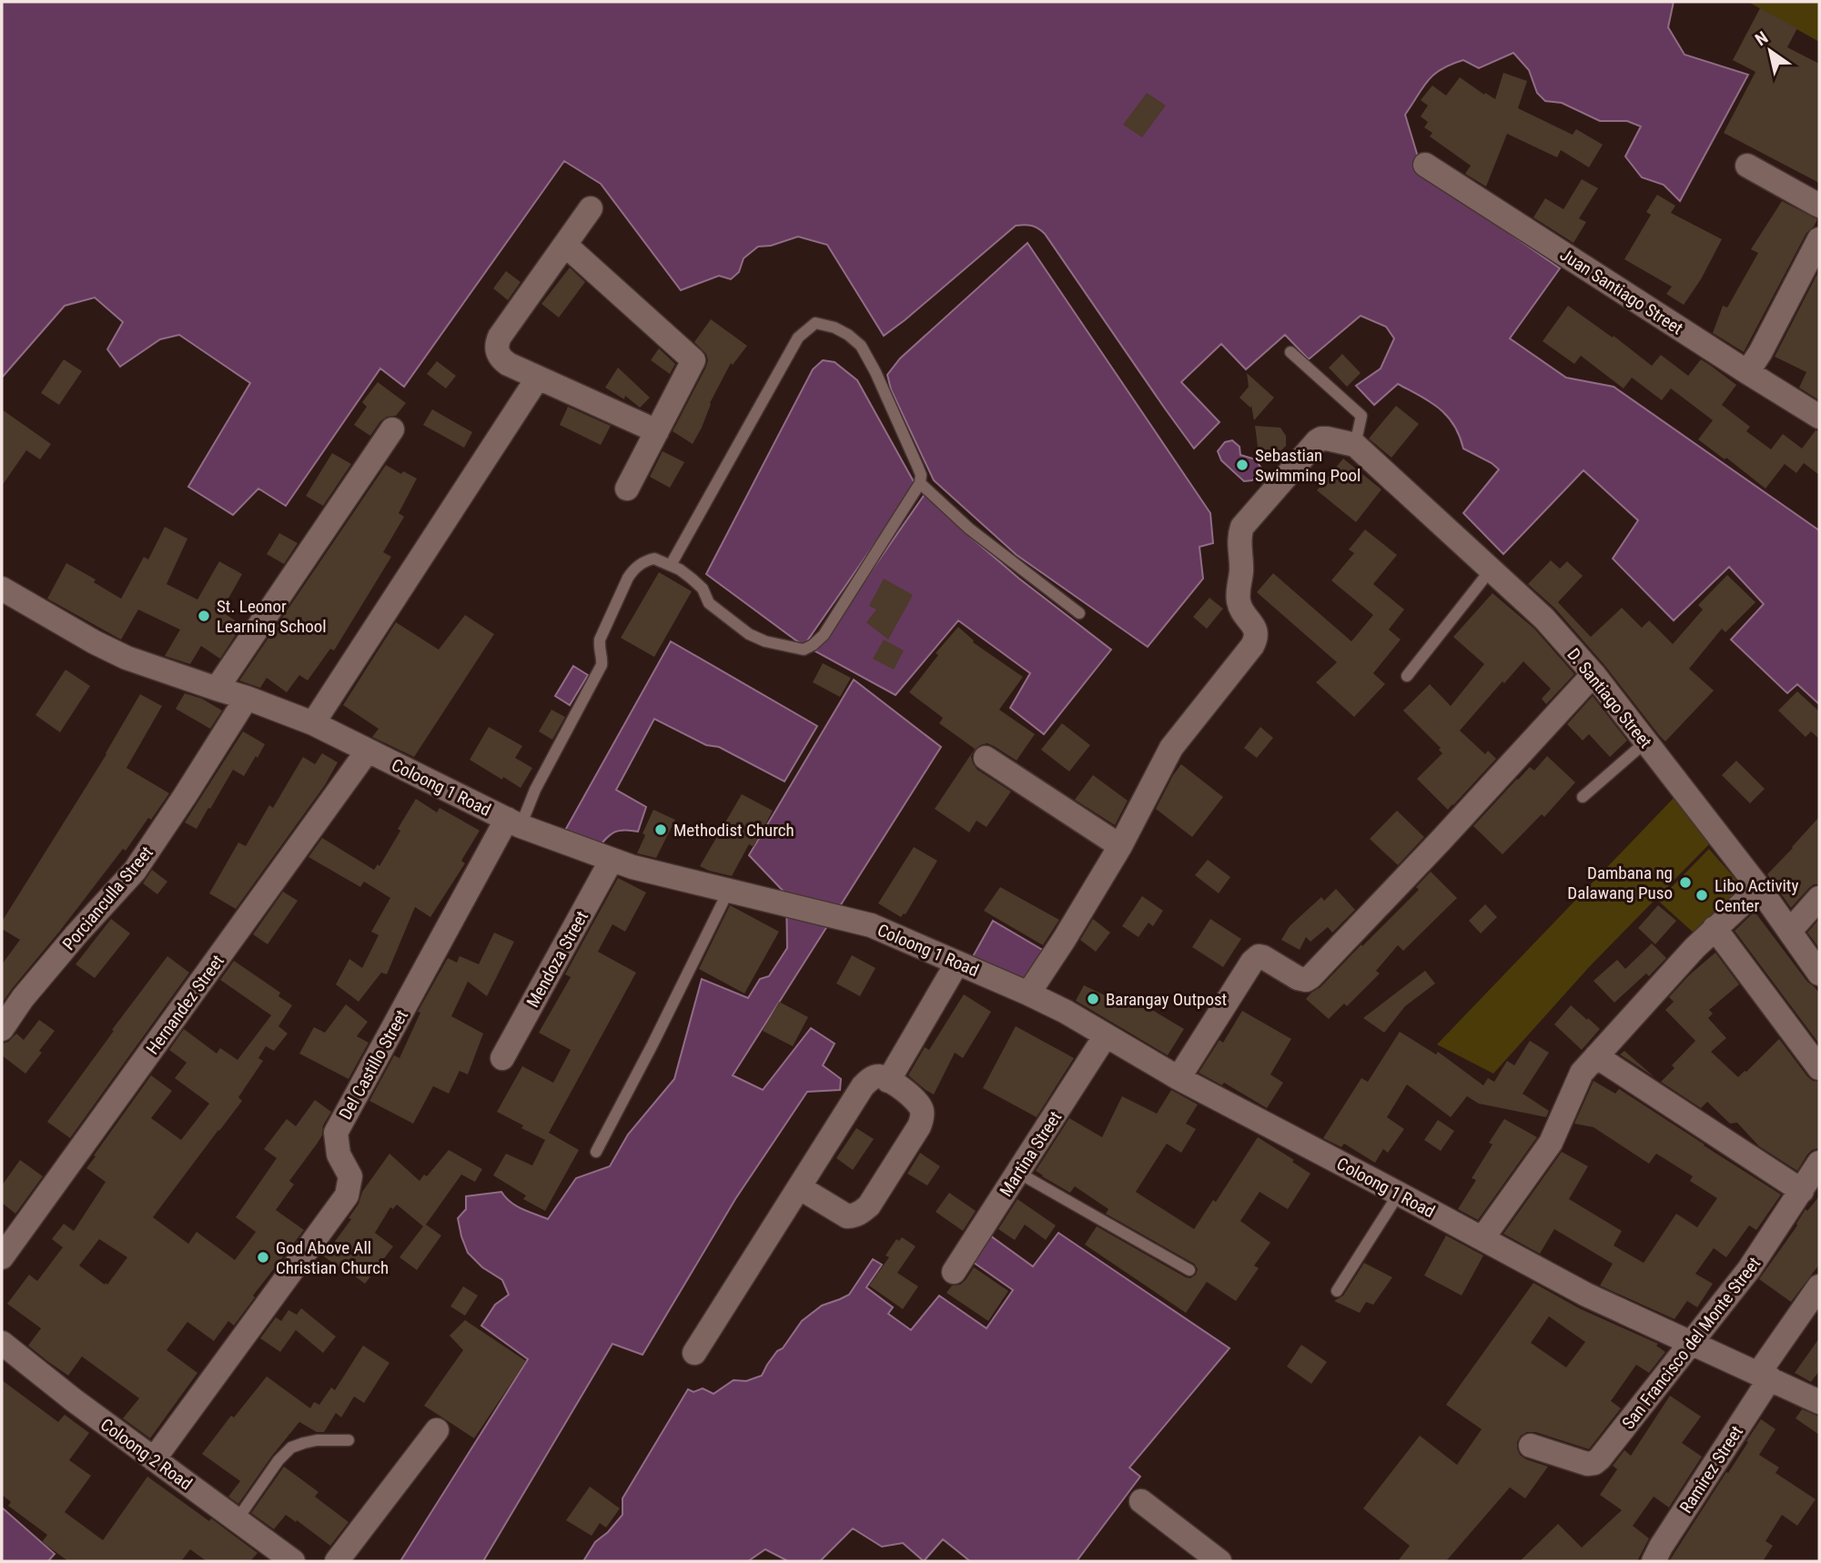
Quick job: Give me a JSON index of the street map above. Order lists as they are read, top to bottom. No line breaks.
{"streets":{"street":["Juan Santiago Street","D. Santiago Street","Coloong 1 Road","Porcianculla Street","Mendoza Street","Hernandez Street","Del Castillo Street","Martina Street","San Francisco del Monte Street","Coloong 2 Road","Ramirez Street"]},"crossings":[["Coloong 1 Road","Porcianculla Street"],["Coloong 1 Road","Mendoza Street"],["Coloong 1 Road","Hernandez Street"],["Coloong 1 Road","Del Castillo Street"],["Coloong 1 Road","Martina Street"],["Coloong 1 Road","San Francisco del Monte Street"],["Coloong 1 Road","Ramirez Street"],["Del Castillo Street","Coloong 2 Road"]],"places":["Sebastian Swimming Pool","St. Leonor Learning School","Methodist Church","Dambana ng Dalawang Puso","Libo Activity Center","Barangay Outpost","God Above All Christian Church"],"north":"top left"}
